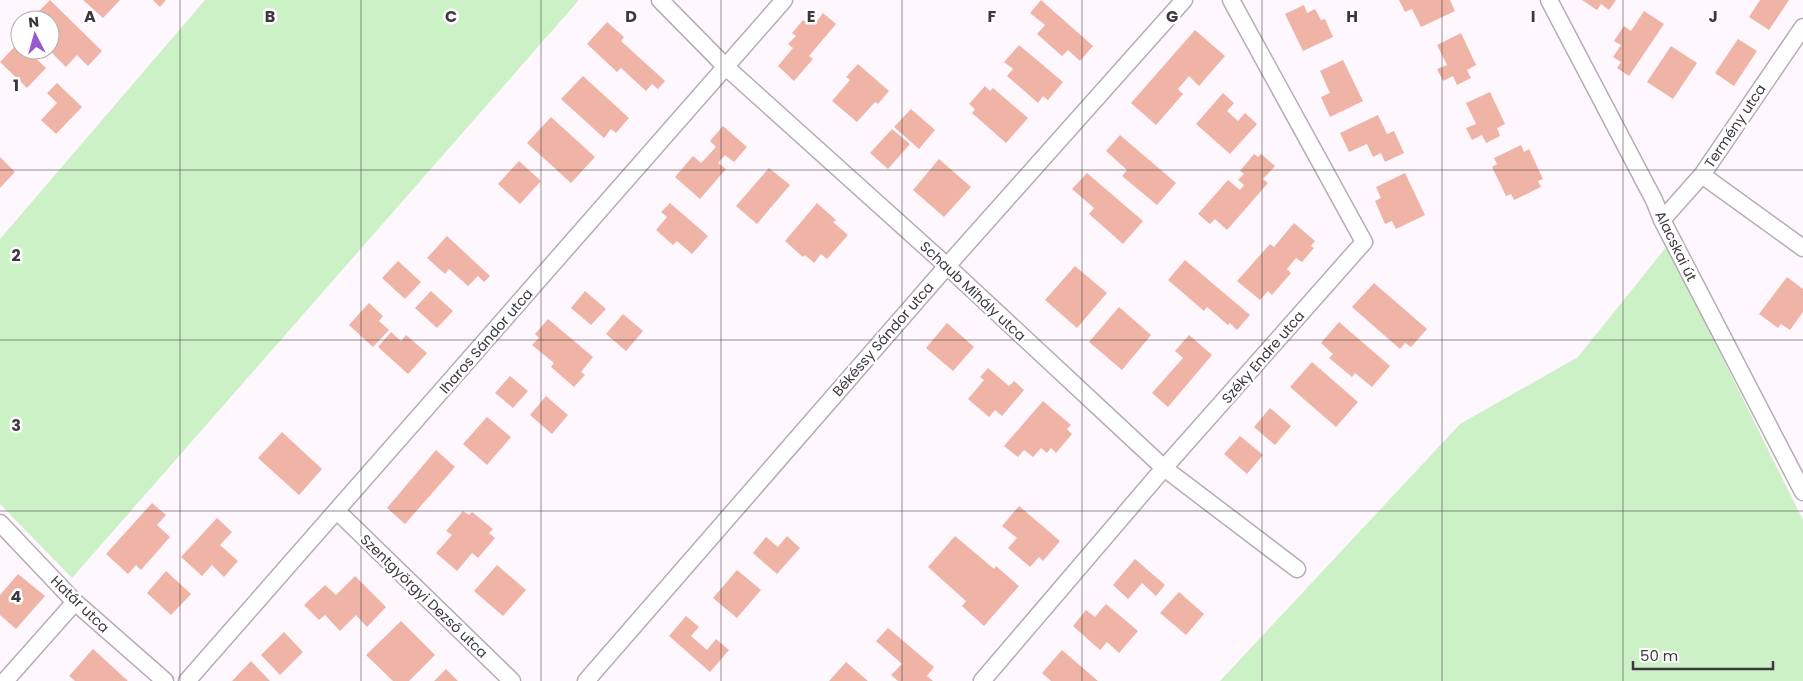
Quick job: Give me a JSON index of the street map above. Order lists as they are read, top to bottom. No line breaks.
{"streets":{"street":["Termény utca","Alacskai út","Schaub Mihály utca","Békéssy Sándor utca","Iharos Sándor utca","Széky Endre utca","Szentgyörgyi Dezső utca","Határ utca"]},"crossings":[["Termény utca","Alacskai út"],["Schaub Mihály utca","Békéssy Sándor utca"],["Schaub Mihály utca","Iharos Sándor utca"],["Schaub Mihály utca","Széky Endre utca"],["Iharos Sándor utca","Szentgyörgyi Dezső utca"]],"scale_bar":"50 m","north":"top","grid":{"columns":["A","B","C","D","E","F","G","H","I","J"],"rows":["1","2","3","4"]}}
